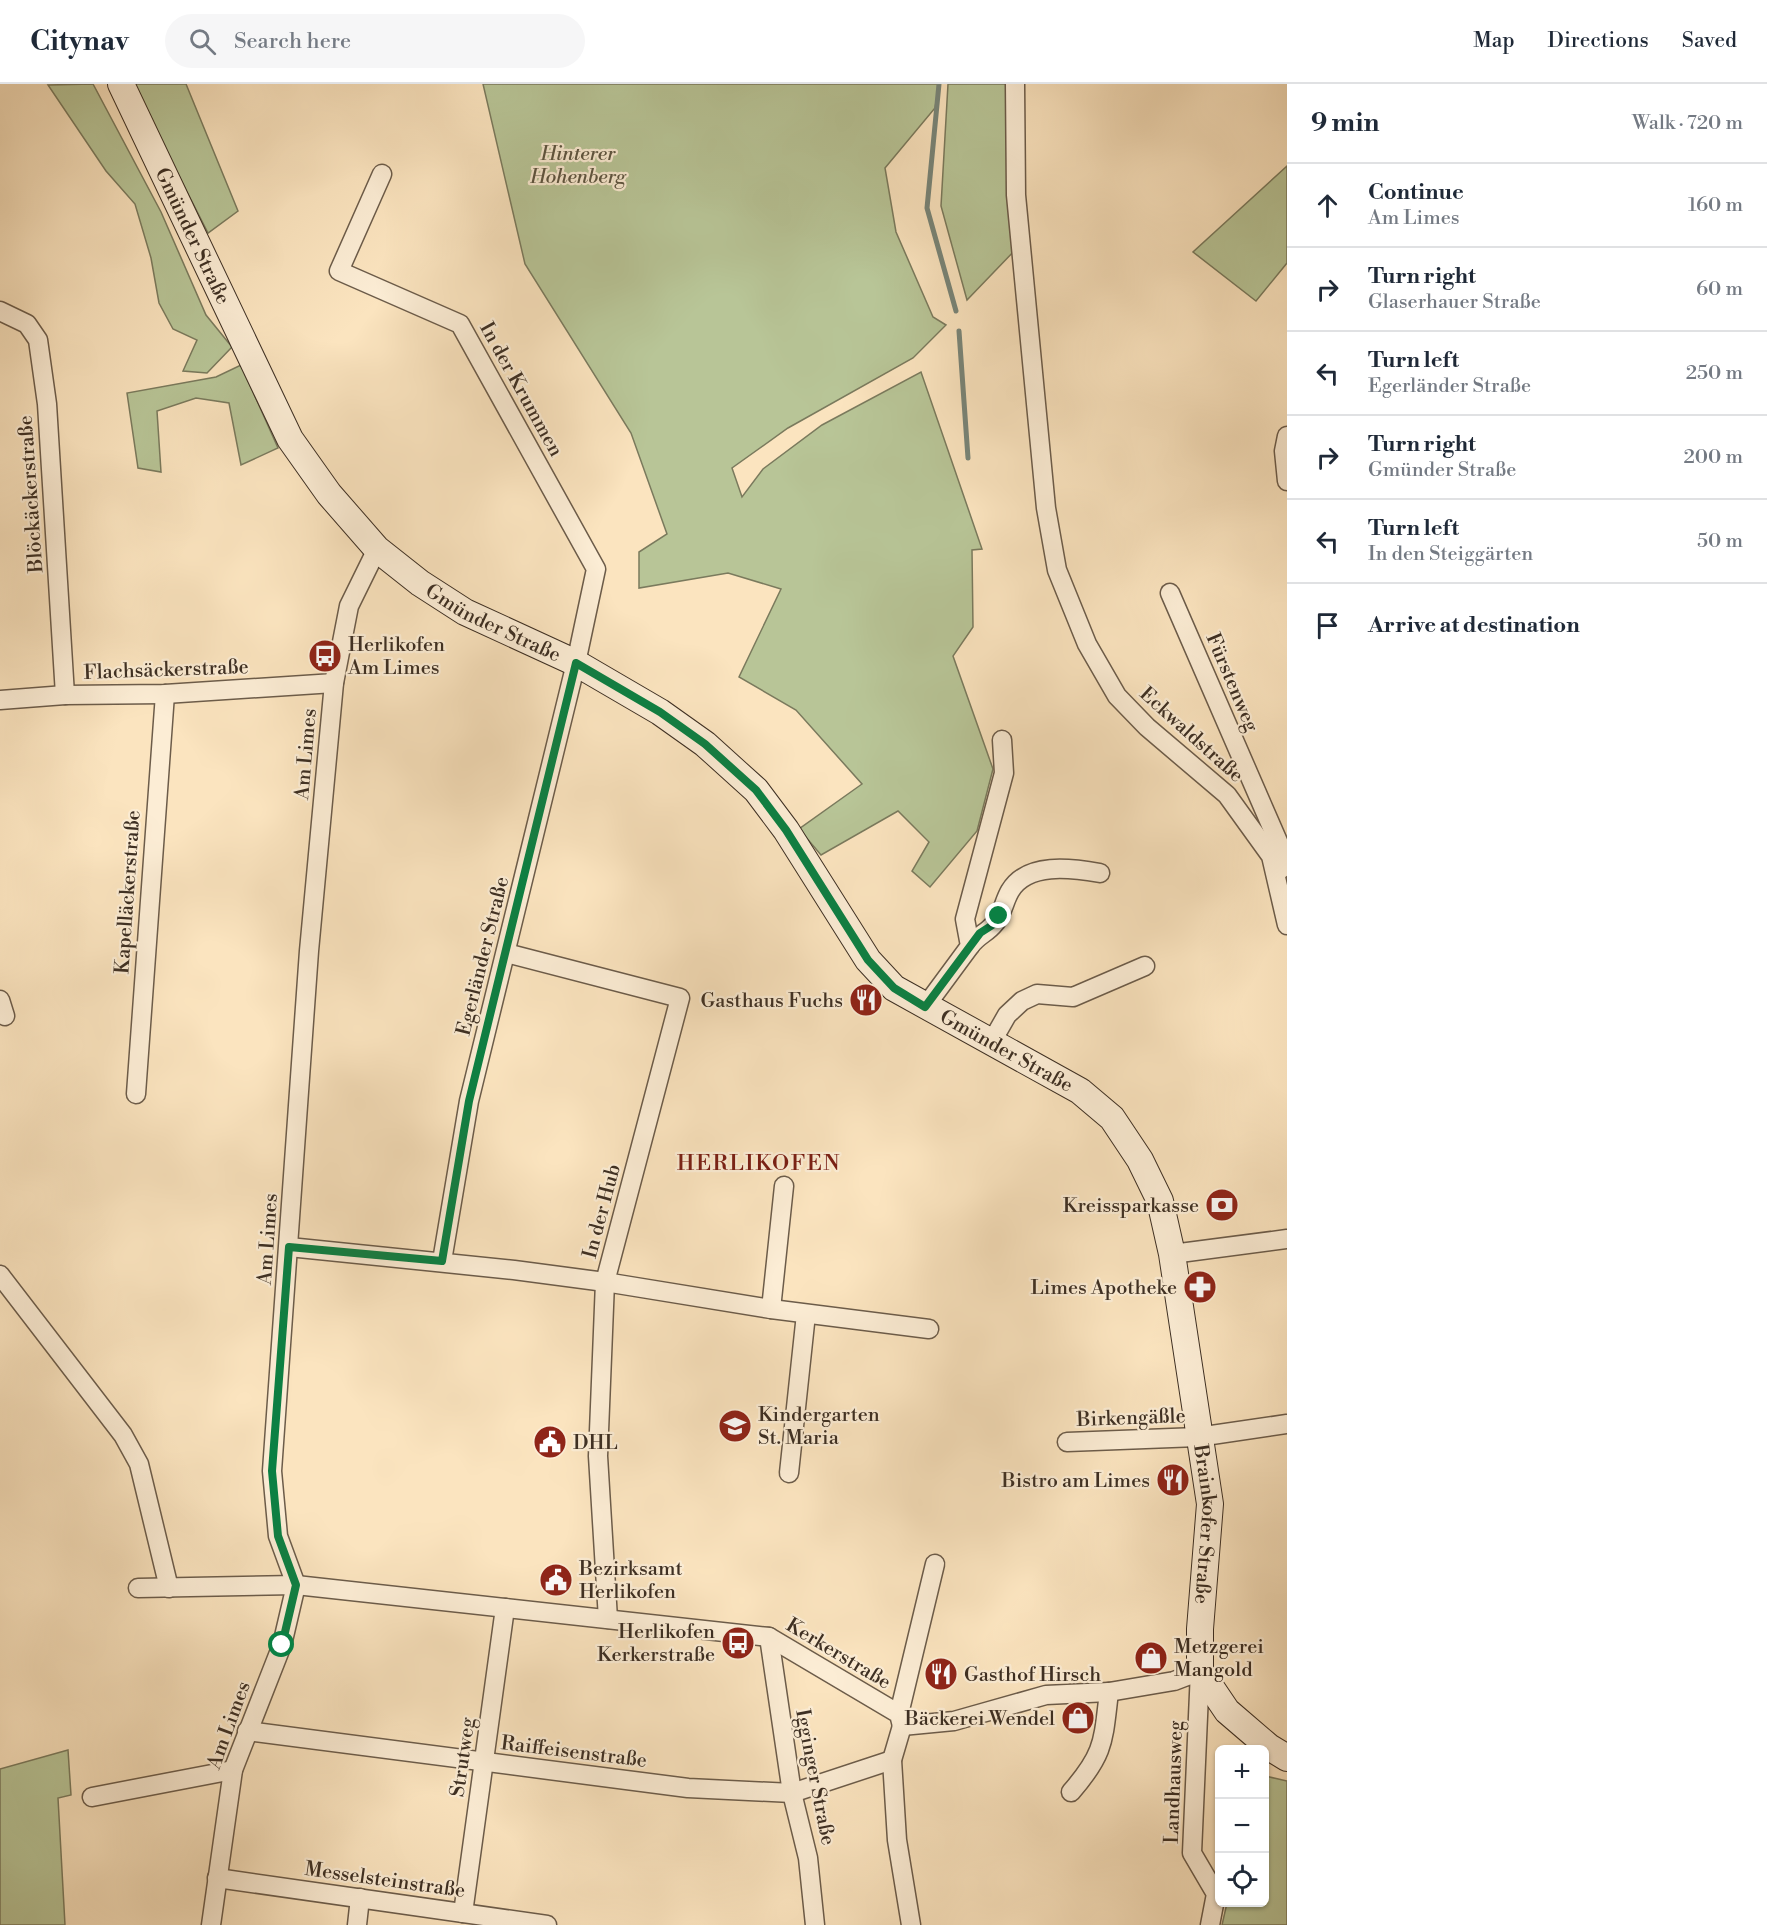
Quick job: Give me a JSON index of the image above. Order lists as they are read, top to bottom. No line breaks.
{"streets":{"main road":["Gmünder Straße","Brainkofer Straße"],"street":["In der Krummen","Blöckäckerstraße","Flachsäckerstraße","Fürstenweg","Eckwaldstraße","Am Limes","Kapelläckerstraße","Egerländer Straße","In der Hub","Birkengäßle","Kerkerstraße","Raiffeisenstraße","Strutweg","Igginger Straße","Landhausweg","Messelsteinstraße"]},"crossings":[["Gmünder Straße","In der Krummen"],["Gmünder Straße","Am Limes"],["Gmünder Straße","Egerländer Straße"],["Gmünder Straße","Brainkofer Straße"],["In der Krummen","Egerländer Straße"],["Blöckäckerstraße","Flachsäckerstraße"],["Flachsäckerstraße","Am Limes"],["Flachsäckerstraße","Kapelläckerstraße"],["Fürstenweg","Eckwaldstraße"],["Am Limes","Kerkerstraße"],["Am Limes","Raiffeisenstraße"],["Am Limes","Messelsteinstraße"],["Egerländer Straße","In der Hub"],["In der Hub","Kerkerstraße"],["Birkengäßle","Brainkofer Straße"],["Brainkofer Straße","Landhausweg"],["Kerkerstraße","Strutweg"],["Kerkerstraße","Igginger Straße"],["Raiffeisenstraße","Strutweg"],["Raiffeisenstraße","Igginger Straße"],["Strutweg","Messelsteinstraße"]],"districts":["HERLIKOFEN"],"parks":["Hinterer Hohenberg"],"places":{"bus stop":["Herlikofen Am Limes","Herlikofen Kerkerstraße"],"restaurant":["Gasthaus Fuchs","Bistro am Limes","Gasthof Hirsch"],"bank":["Kreissparkasse"],"pharmacy":["Limes Apotheke"],"school or university":["Kindergarten St. Maria"],"public building":["DHL","Bezirksamt Herlikofen"],"shop":["Metzgerei Mangold","Bäckerei Wendel"]},"page":{"header":"Citynav","search":"Search here","nav":["Map","Directions","Saved"],"heading":["9 min","Walk · 720 m"],"list":[["Continue","Am Limes","160 m"],["Turn right","Glaserhauer Straße","60 m"],["Turn left","Egerländer Straße","250 m"],["Turn right","Gmünder Straße","200 m"],["Turn left","In den Steiggärten","50 m"],"Arrive at destination"],"map_buttons":["+","−"]}}
